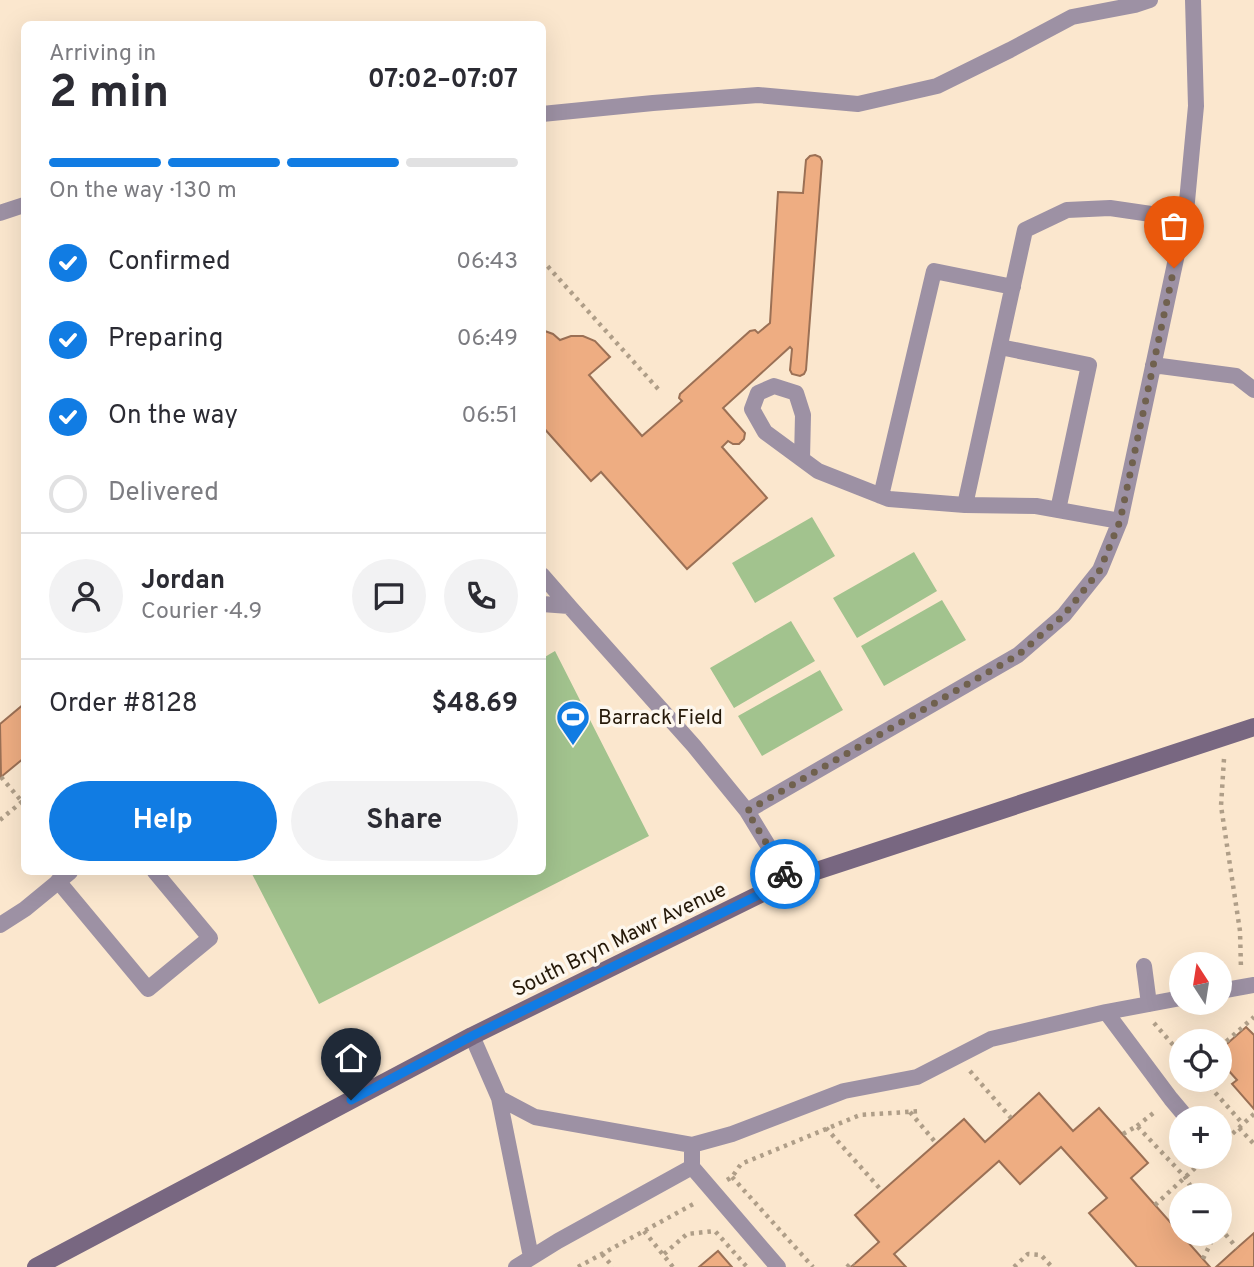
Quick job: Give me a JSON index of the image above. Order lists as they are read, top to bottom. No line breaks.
{"streets":{"main road":["South Bryn Mawr Avenue"]},"places":{"sports":["Barrack Field"]},"north":"top","page":{"heading":["2 min","Arriving in","07:02–07:07"],"panel":["Jordan","Courier · 4.9","Order #8128","$48.69"],"bar":"On the way · 130 m","list":[["Confirmed","06:43"],["Preparing","06:49"],["On the way","06:51"],"Delivered"],"buttons":["Help","Share"],"map_buttons":["+","−"]}}
